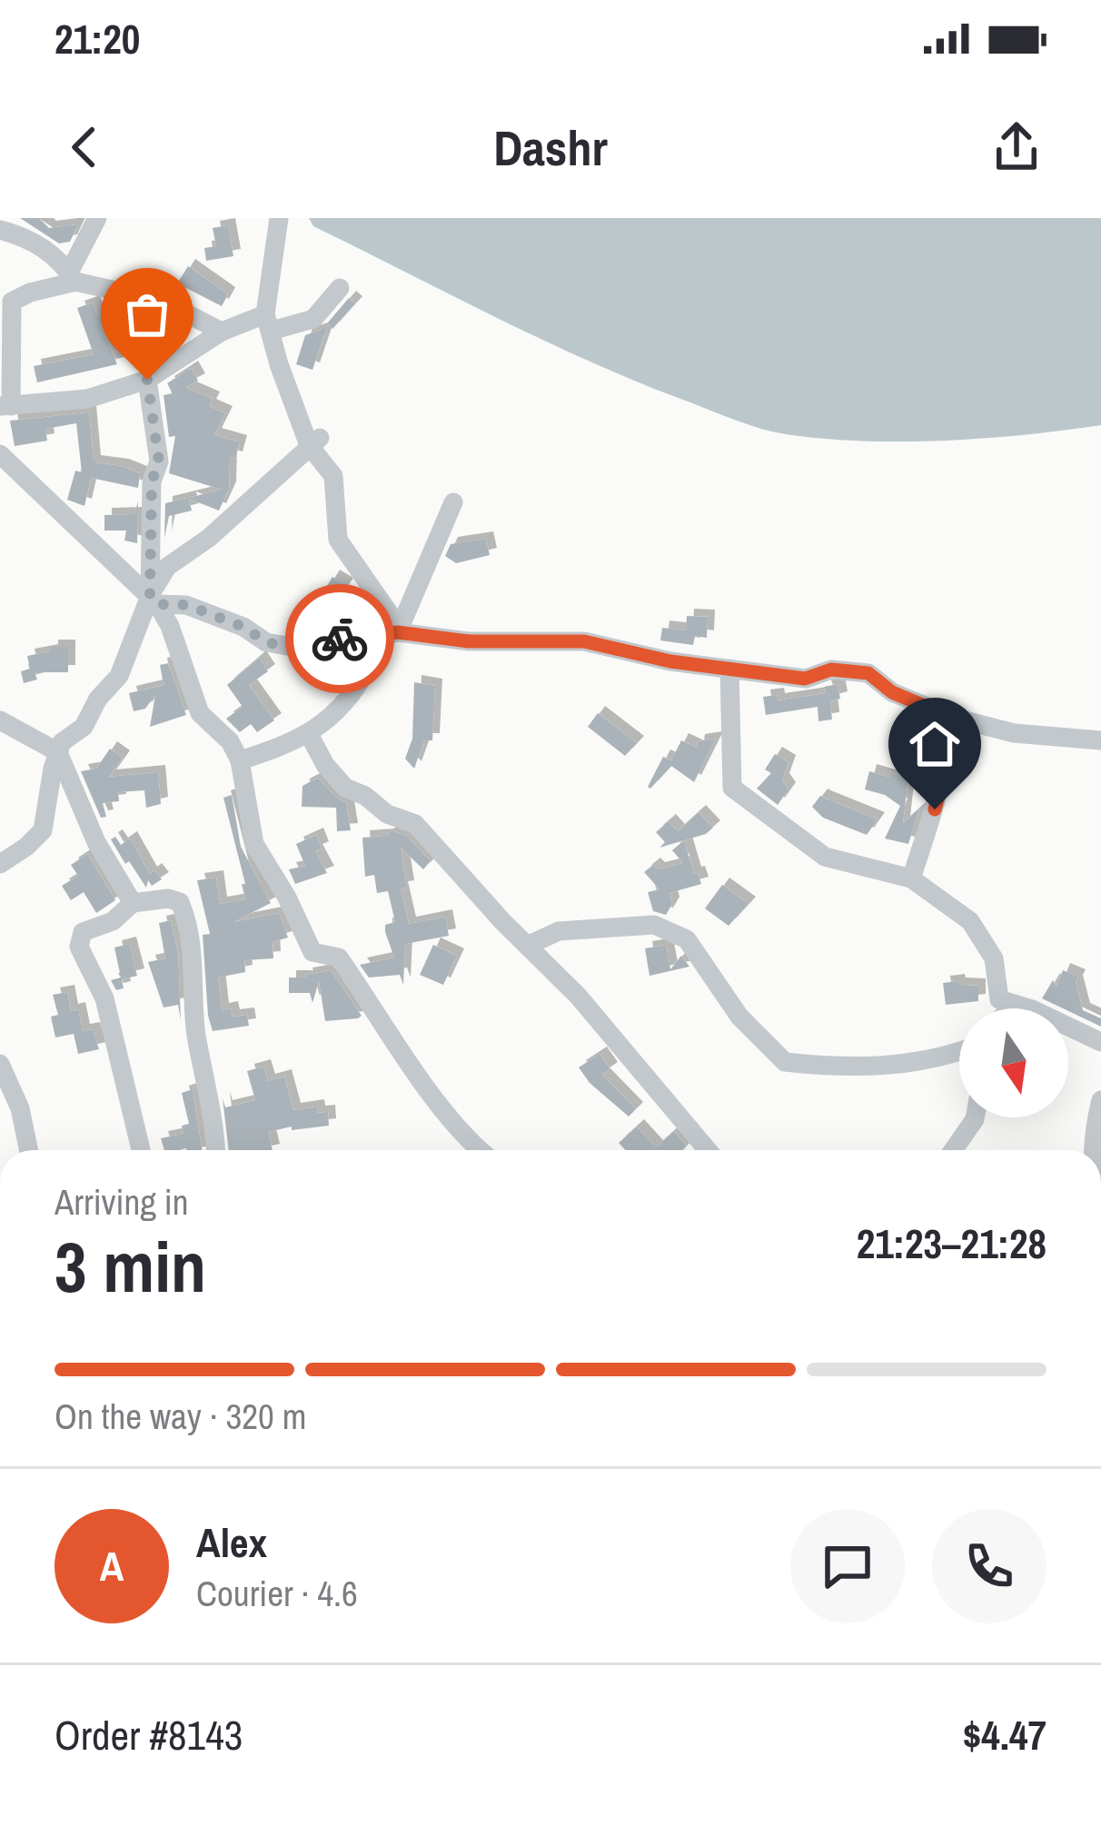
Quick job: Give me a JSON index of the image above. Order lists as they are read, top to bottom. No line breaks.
{"north":"bottom","page":{"status":"21:20","header":"Dashr","heading":["3 min","Arriving in","21:23–21:28"],"panel":["Alex","Courier · 4.6","Order #8143","$4.47"],"bar":"On the way · 320 m","round":"A"}}
